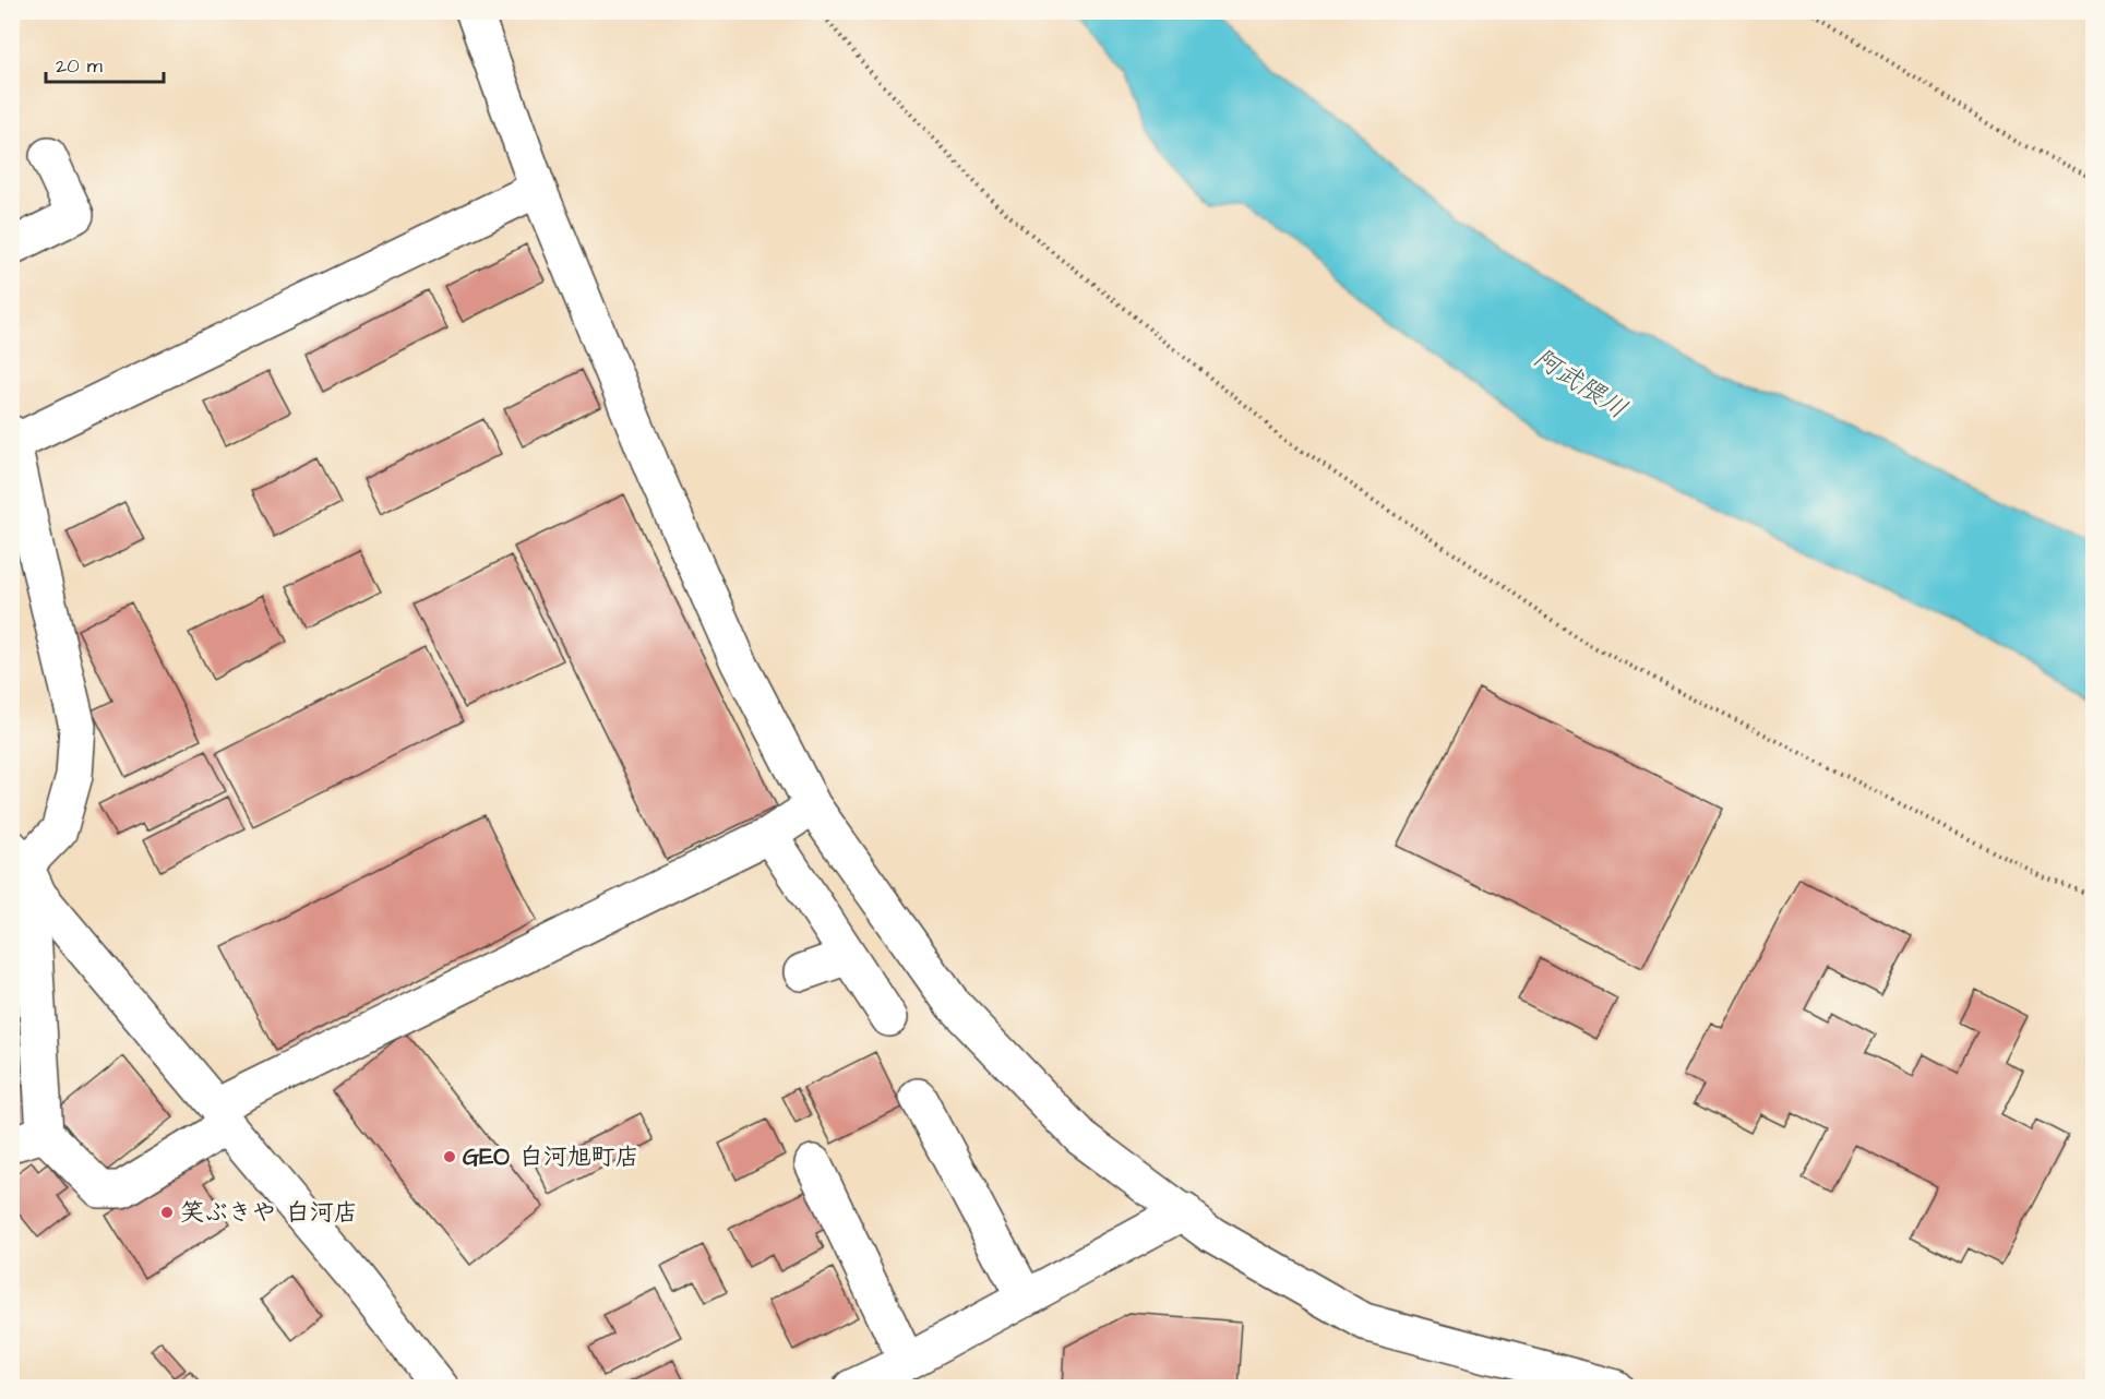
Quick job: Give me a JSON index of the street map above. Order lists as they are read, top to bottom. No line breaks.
{"water":["阿武隈川"],"places":["GEO 白河旭町店","笑ぶきや 白河店"],"scale_bar":"20 m"}
